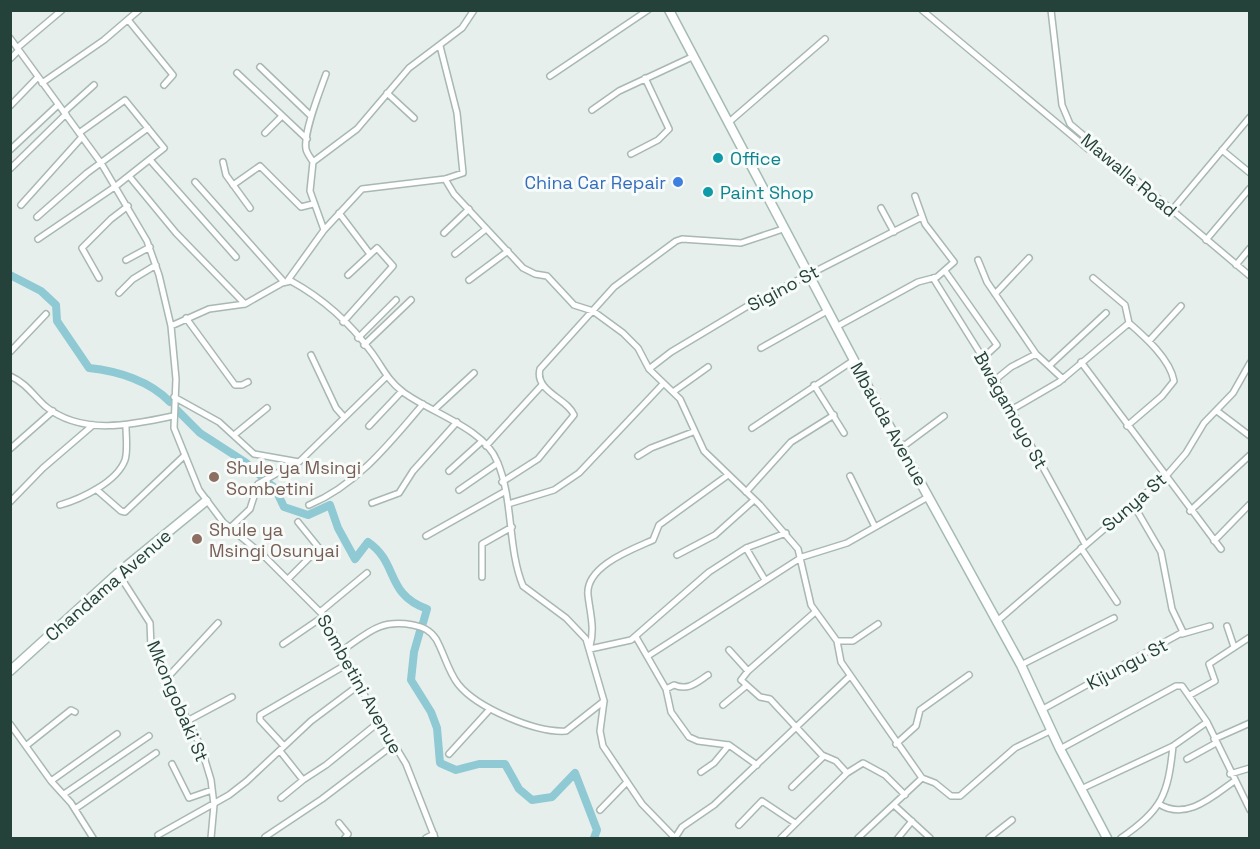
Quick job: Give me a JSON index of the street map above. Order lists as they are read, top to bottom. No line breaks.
{"streets":{"street":["Mawalla Road","Sigino St","Bwagamoyo St","Mbauda Avenue","Sunya St","Chandama Avenue","Kijungu St","Sombetini Avenue","Mkongobaki St"]},"crossings":[["Sigino St","Mbauda Avenue"],["Bwagamoyo St","Sunya St"],["Mbauda Avenue","Sunya St"],["Mbauda Avenue","Kijungu St"],["Sunya St","Kijungu St"],["Chandama Avenue","Sombetini Avenue"],["Chandama Avenue","Mkongobaki St"]],"places":["Office","China Car Repair","Paint Shop","Shule ya Msingi Sombetini","Shule ya Msingi Osunyai"]}
